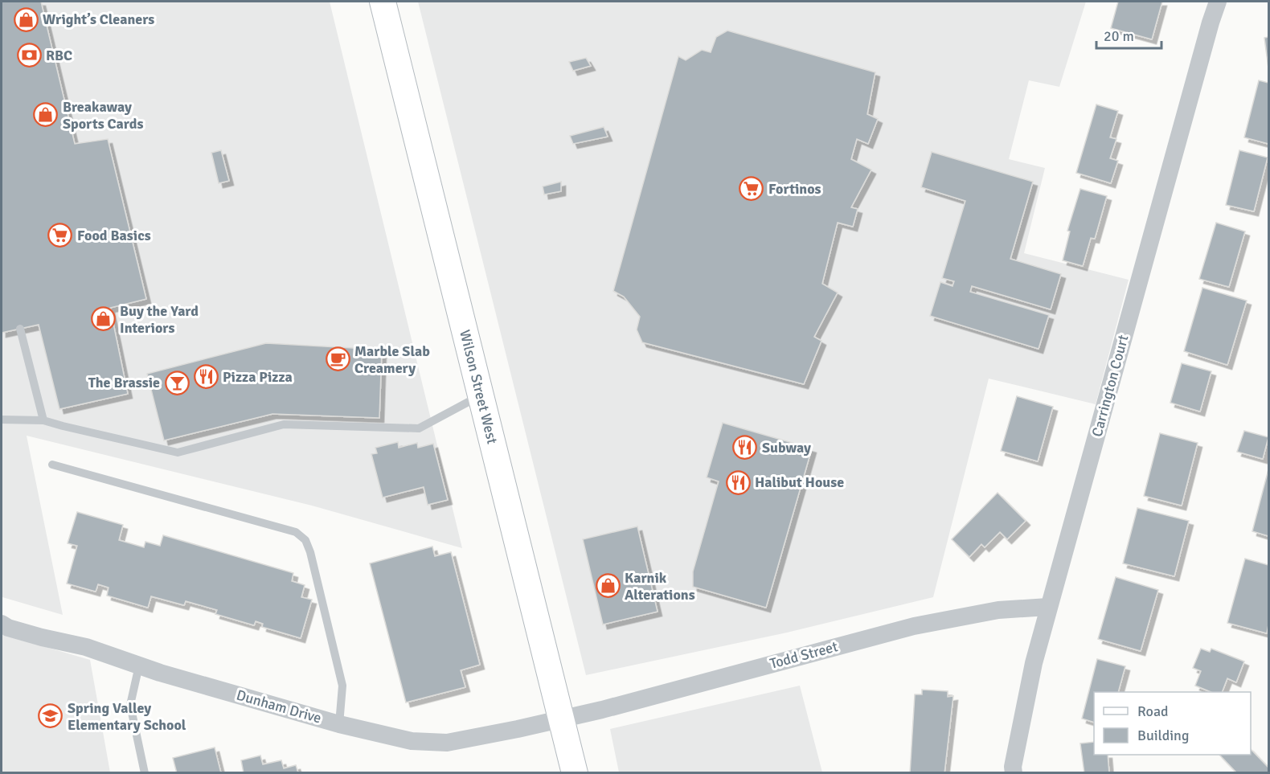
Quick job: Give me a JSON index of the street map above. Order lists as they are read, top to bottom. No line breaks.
{"streets":{"main road":["Wilson Street West"],"street":["Carrington Court","Todd Street","Dunham Drive"]},"crossings":[["Carrington Court","Todd Street"],["Wilson Street West","Todd Street"],["Wilson Street West","Dunham Drive"],["Todd Street","Dunham Drive"]],"places":{"shop":["Wright’s Cleaners","Breakaway Sports Cards","Buy the Yard Interiors","Karnik Alterations"],"bank":["RBC"],"supermarket":["Fortinos","Food Basics"],"cafe":["Marble Slab Creamery"],"restaurant":["Pizza Pizza","Subway","Halibut House"],"bar":["The Brassie"],"school or university":["Spring Valley Elementary School"]},"legend":["Road","Building"],"scale_bar":"20 m"}
